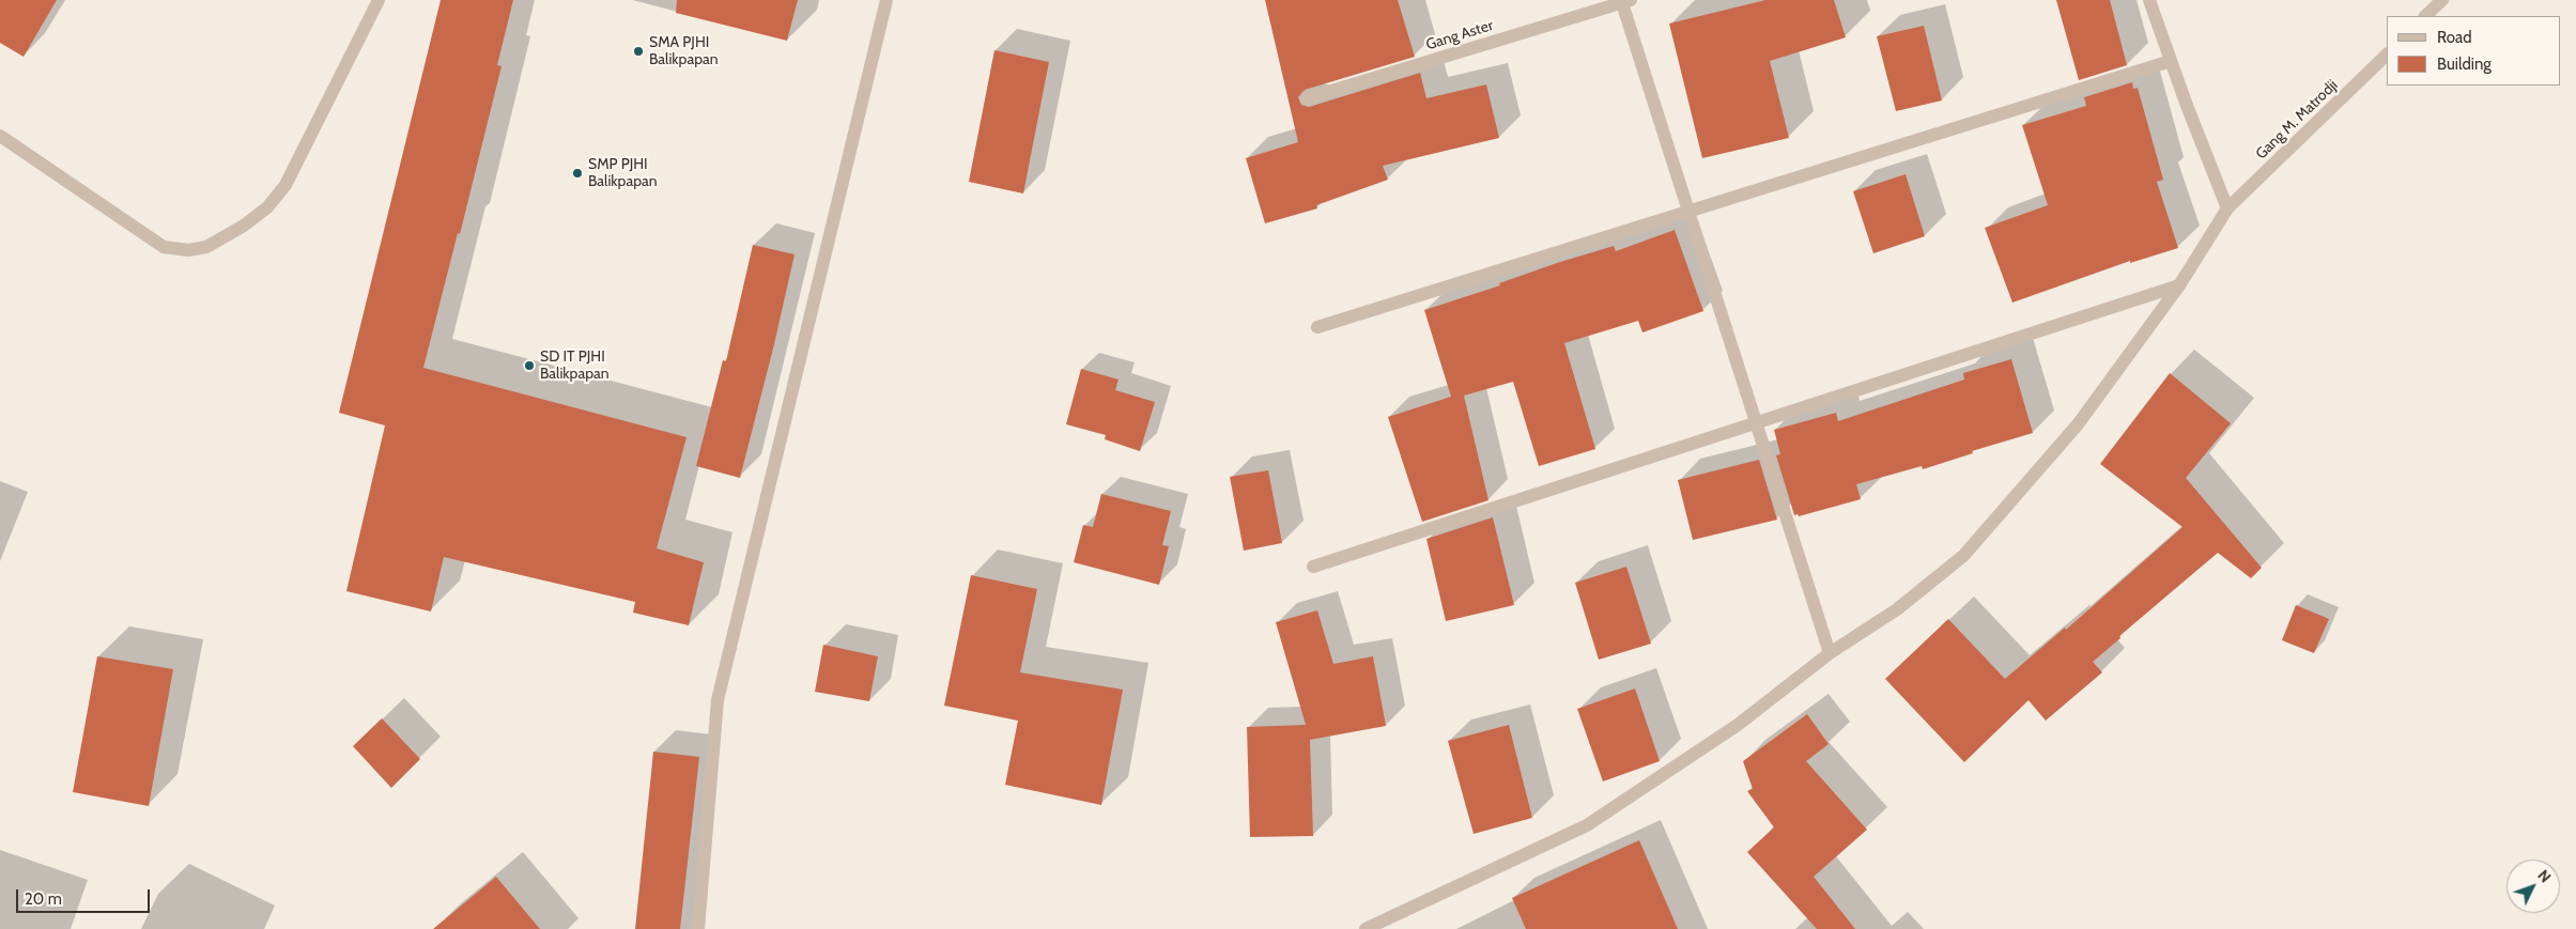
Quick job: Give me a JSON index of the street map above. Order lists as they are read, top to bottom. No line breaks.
{"streets":{"street":["Gang Aster","Gang M. Matrodji"]},"places":["SMA PJHI Balikpapan","SMP PJHI Balikpapan","SD IT PJHI Balikpapan"],"legend":["Road","Building"],"scale_bar":"20 m","north":"top right"}
